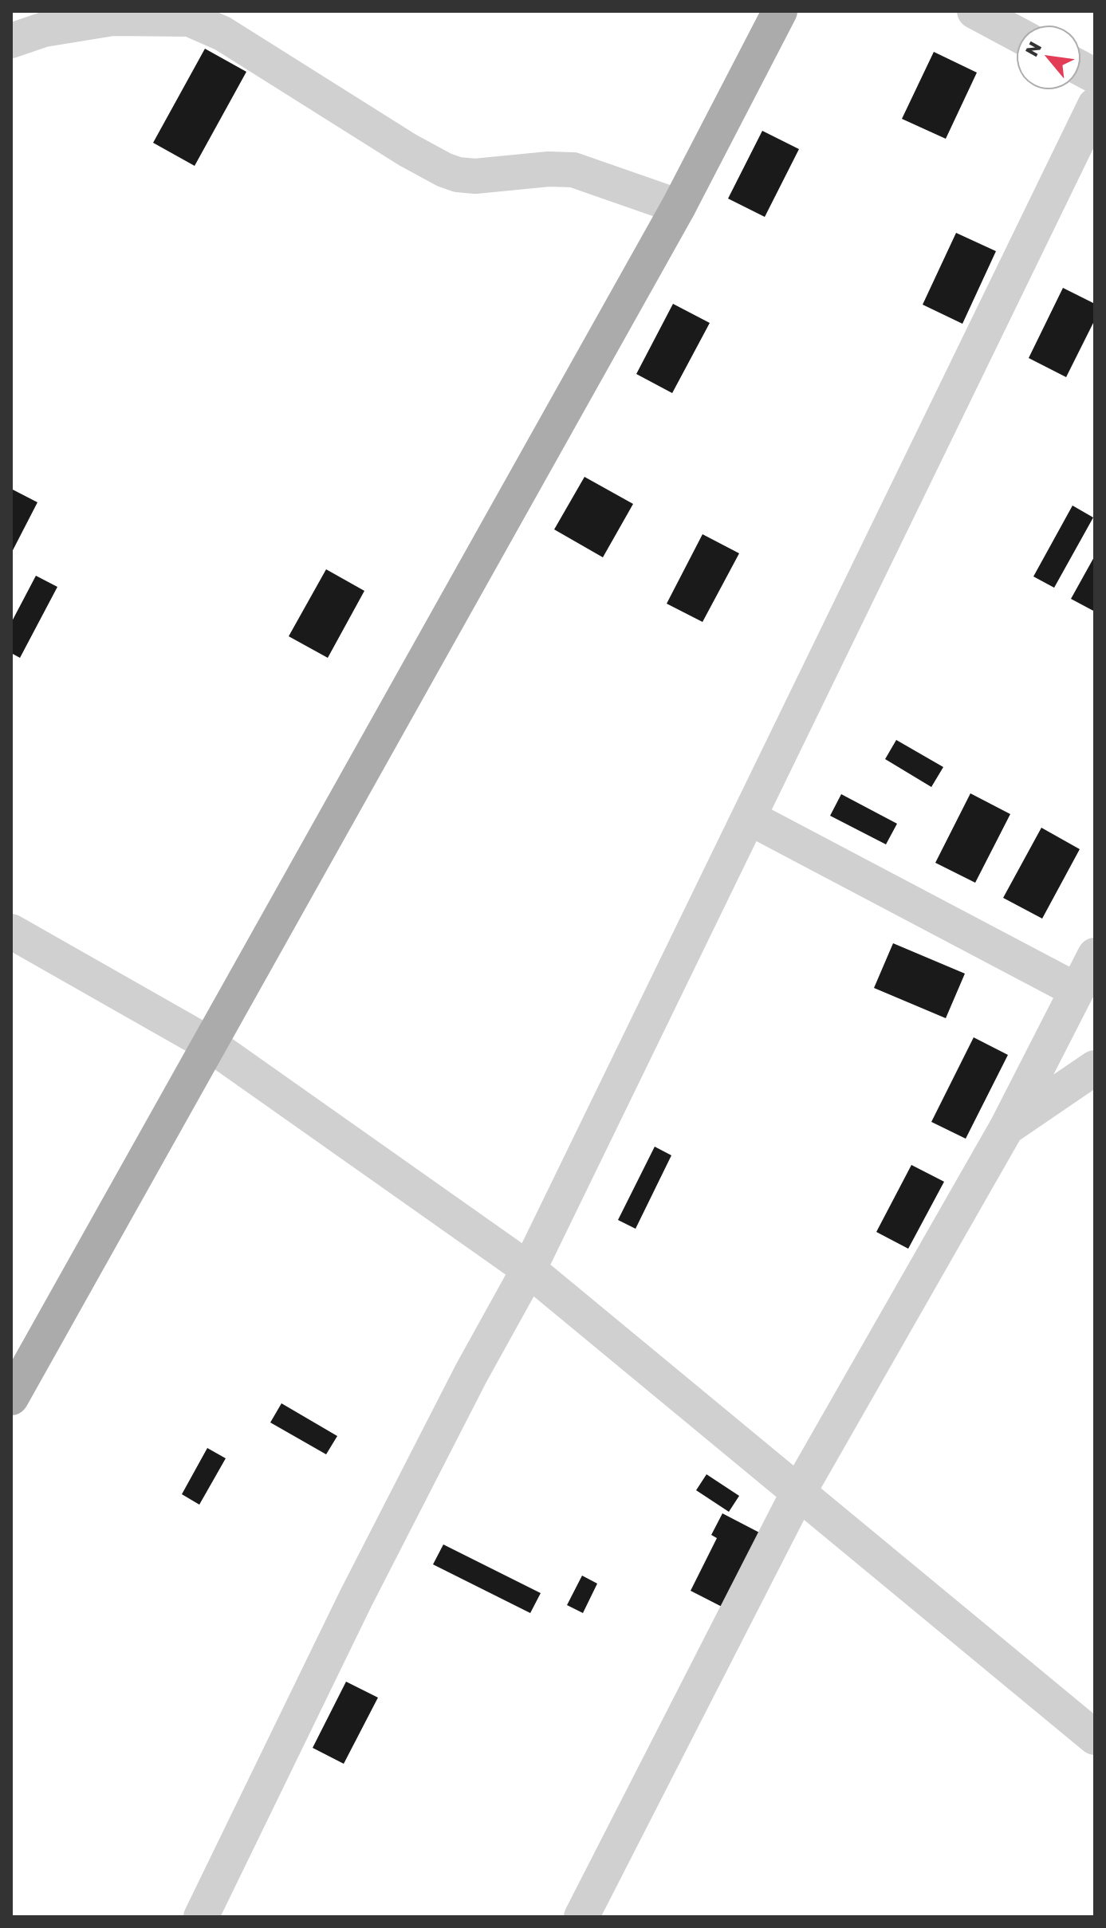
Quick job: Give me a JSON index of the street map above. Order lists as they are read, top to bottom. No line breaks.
{"north":"top left"}
